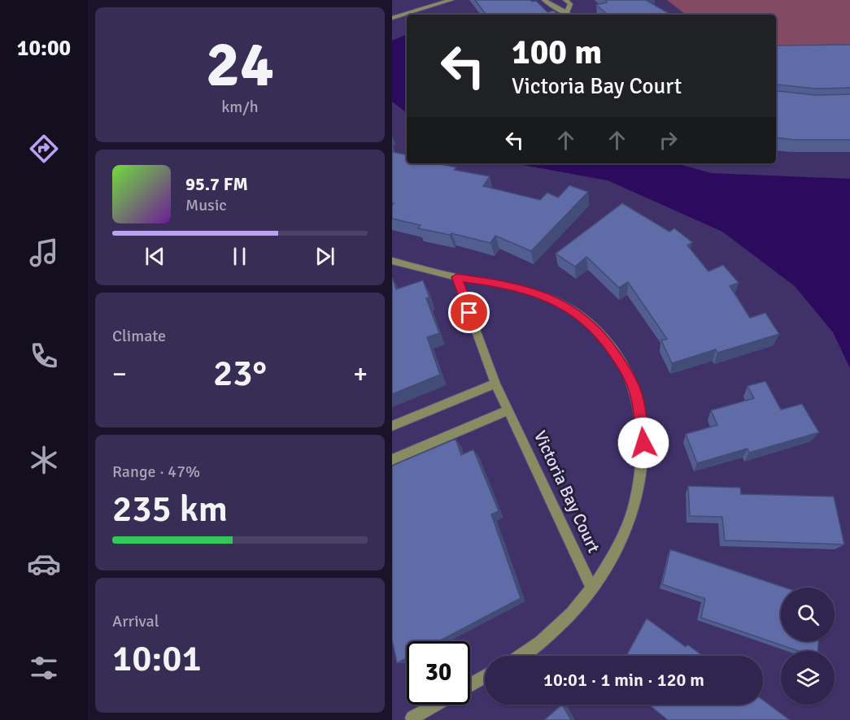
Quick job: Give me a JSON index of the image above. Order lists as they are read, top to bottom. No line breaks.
{"streets":{"street":["Victoria Bay Court"]},"page":{"tabs":"10:00","tile":[["24","km/h"],"Climate",["Range · 47%","235 km"],["Arrival","10:01"]],"turn":["100 m","Victoria Bay Court"],"song":["95.7 FM","Music"],"heat":["−","23°","+"],"limit":"30","trip":"10:01 · 1 min · 120 m"}}
